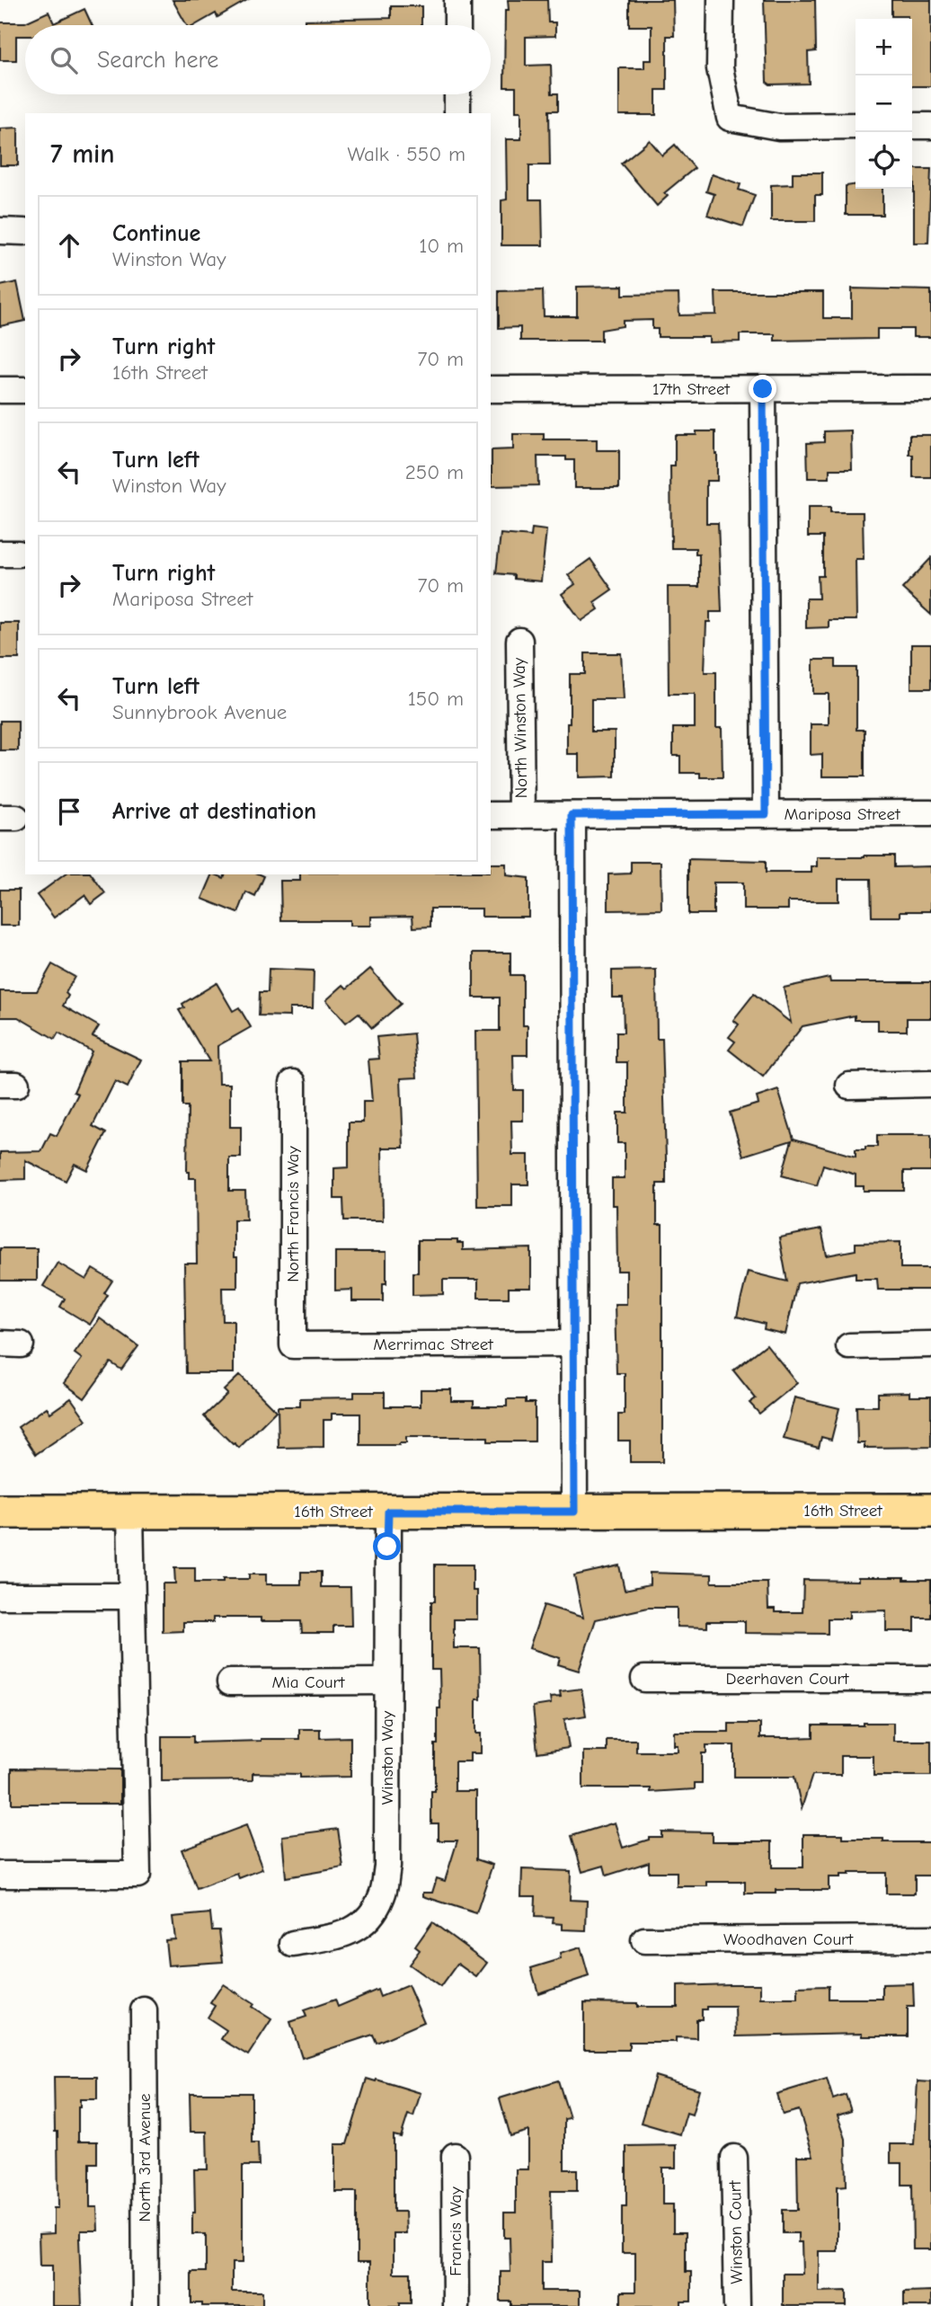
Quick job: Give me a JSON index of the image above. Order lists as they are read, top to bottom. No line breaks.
{"streets":{"main road":["16th Street"],"street":["17th Street","North Winston Way","Mariposa Street","North Francis Way","Merrimac Street","Deerhaven Court","Mia Court","Winston Way","Woodhaven Court","North 3rd Avenue","Francis Way","Winston Court"]},"crossings":[["North Winston Way","Mariposa Street"],["North Francis Way","Merrimac Street"],["16th Street","Winston Way"],["Mia Court","Winston Way"]],"page":{"map_buttons":["+","−"],"search":"Search here","heading":["7 min","Walk · 550 m"],"list":[["Continue","Winston Way","10 m"],["Turn right","16th Street","70 m"],["Turn left","Winston Way","250 m"],["Turn right","Mariposa Street","70 m"],["Turn left","Sunnybrook Avenue","150 m"],"Arrive at destination"]}}
